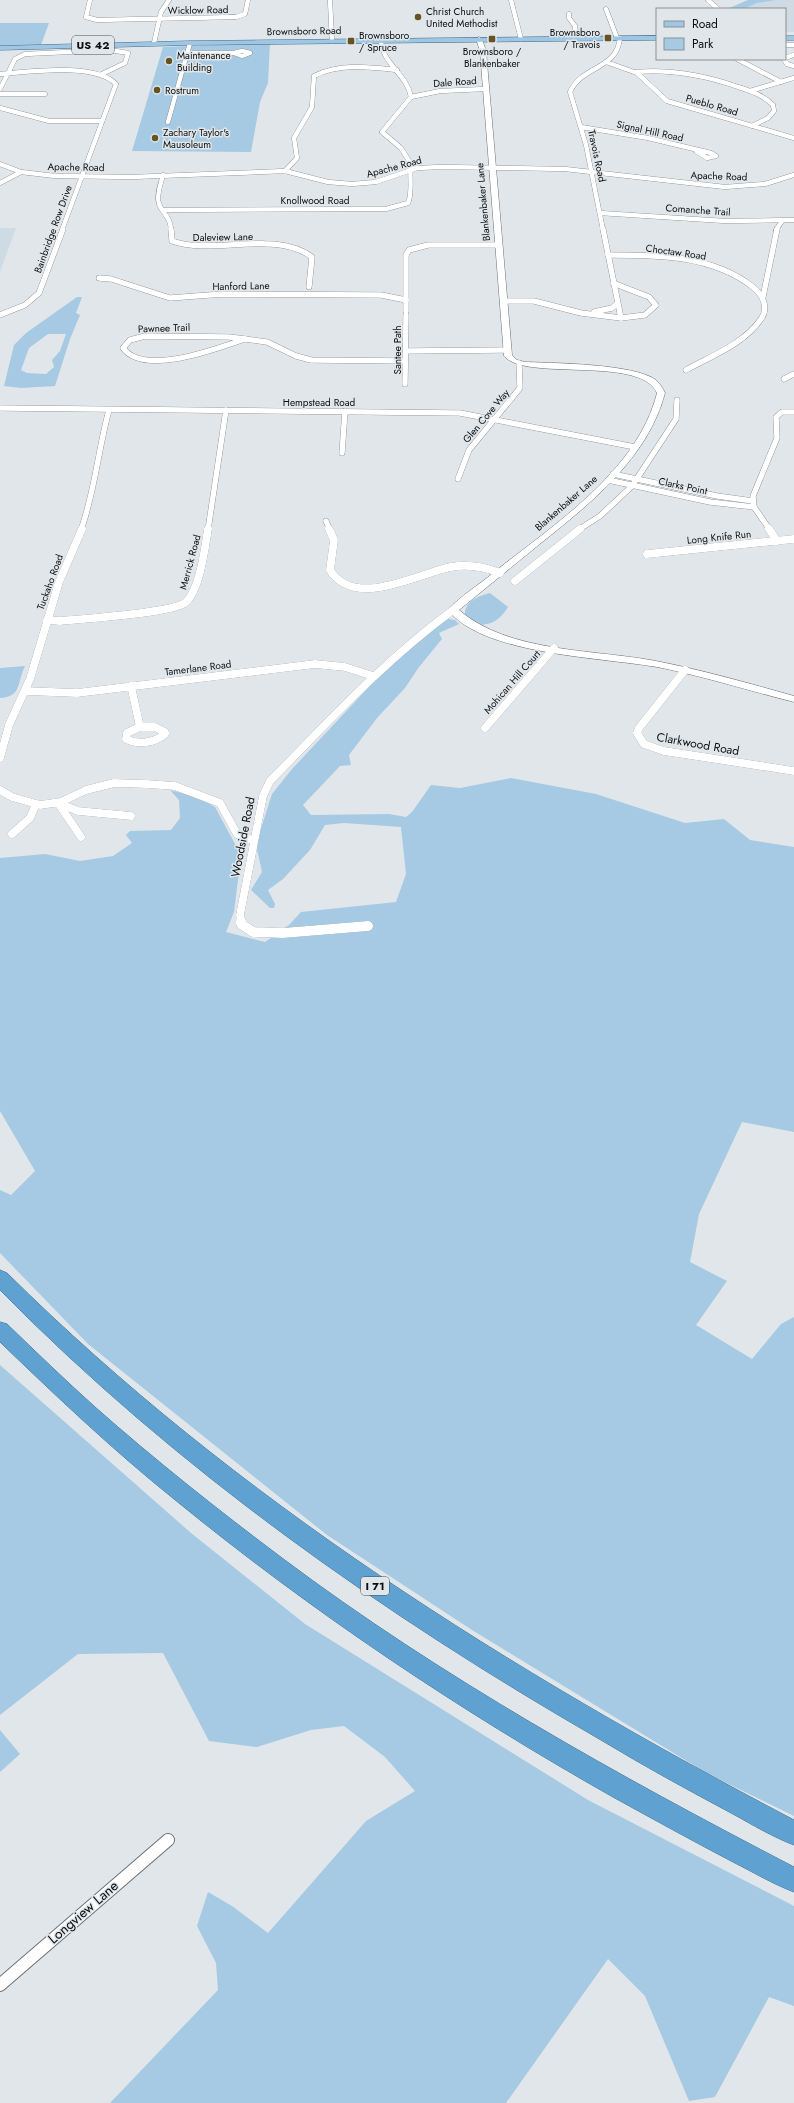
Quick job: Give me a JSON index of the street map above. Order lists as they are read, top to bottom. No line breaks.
{"streets":{"highway":["I 71"],"main road":["Brownsboro Road","US 42"],"street":["Wicklow Road","Dale Road","Pueblo Road","Signal Hill Road","Travois Road","Apache Road","Knollwood Road","Blankenbaker Lane","Comanche Trail","Bainbridge Row Drive","Daleview Lane","Choctaw Road","Hanford Lane","Pawnee Trail","Santee Path","Hempstead Road","Glen Cove Way","Clarks Point","Long Knife Run","Merrick Road","Tuckaho Road","Tamerlane Road","Mohican Hill Court","Clarkwood Road","Woodside Road","Longview Lane"]},"crossings":[["Brownsboro Road","Travois Road"],["Brownsboro Road","Blankenbaker Lane"],["Dale Road","Blankenbaker Lane"],["Signal Hill Road","Travois Road"],["Travois Road","Apache Road"],["Travois Road","Comanche Trail"],["Travois Road","Choctaw Road"],["Apache Road","Knollwood Road"],["Apache Road","Blankenbaker Lane"],["Apache Road","Bainbridge Row Drive"],["Apache Road","Daleview Lane"],["Knollwood Road","Daleview Lane"],["Blankenbaker Lane","Santee Path"],["Blankenbaker Lane","Hempstead Road"],["Blankenbaker Lane","Glen Cove Way"],["Blankenbaker Lane","Clarks Point"],["Blankenbaker Lane","Woodside Road"],["Hanford Lane","Santee Path"],["Pawnee Trail","Santee Path"],["Hempstead Road","Glen Cove Way"],["Hempstead Road","Merrick Road"],["Hempstead Road","Tuckaho Road"],["Merrick Road","Tuckaho Road"],["Tuckaho Road","Tamerlane Road"],["Tamerlane Road","Woodside Road"]],"places":{"other":["Christ Church United Methodist","Maintenance Building","Rostrum","Zachary Taylor's Mausoleum"],"transit":["Brownsboro / Travois","Brownsboro / Blankenbaker","Brownsboro / Spruce"]},"legend":["Road","Park"]}
